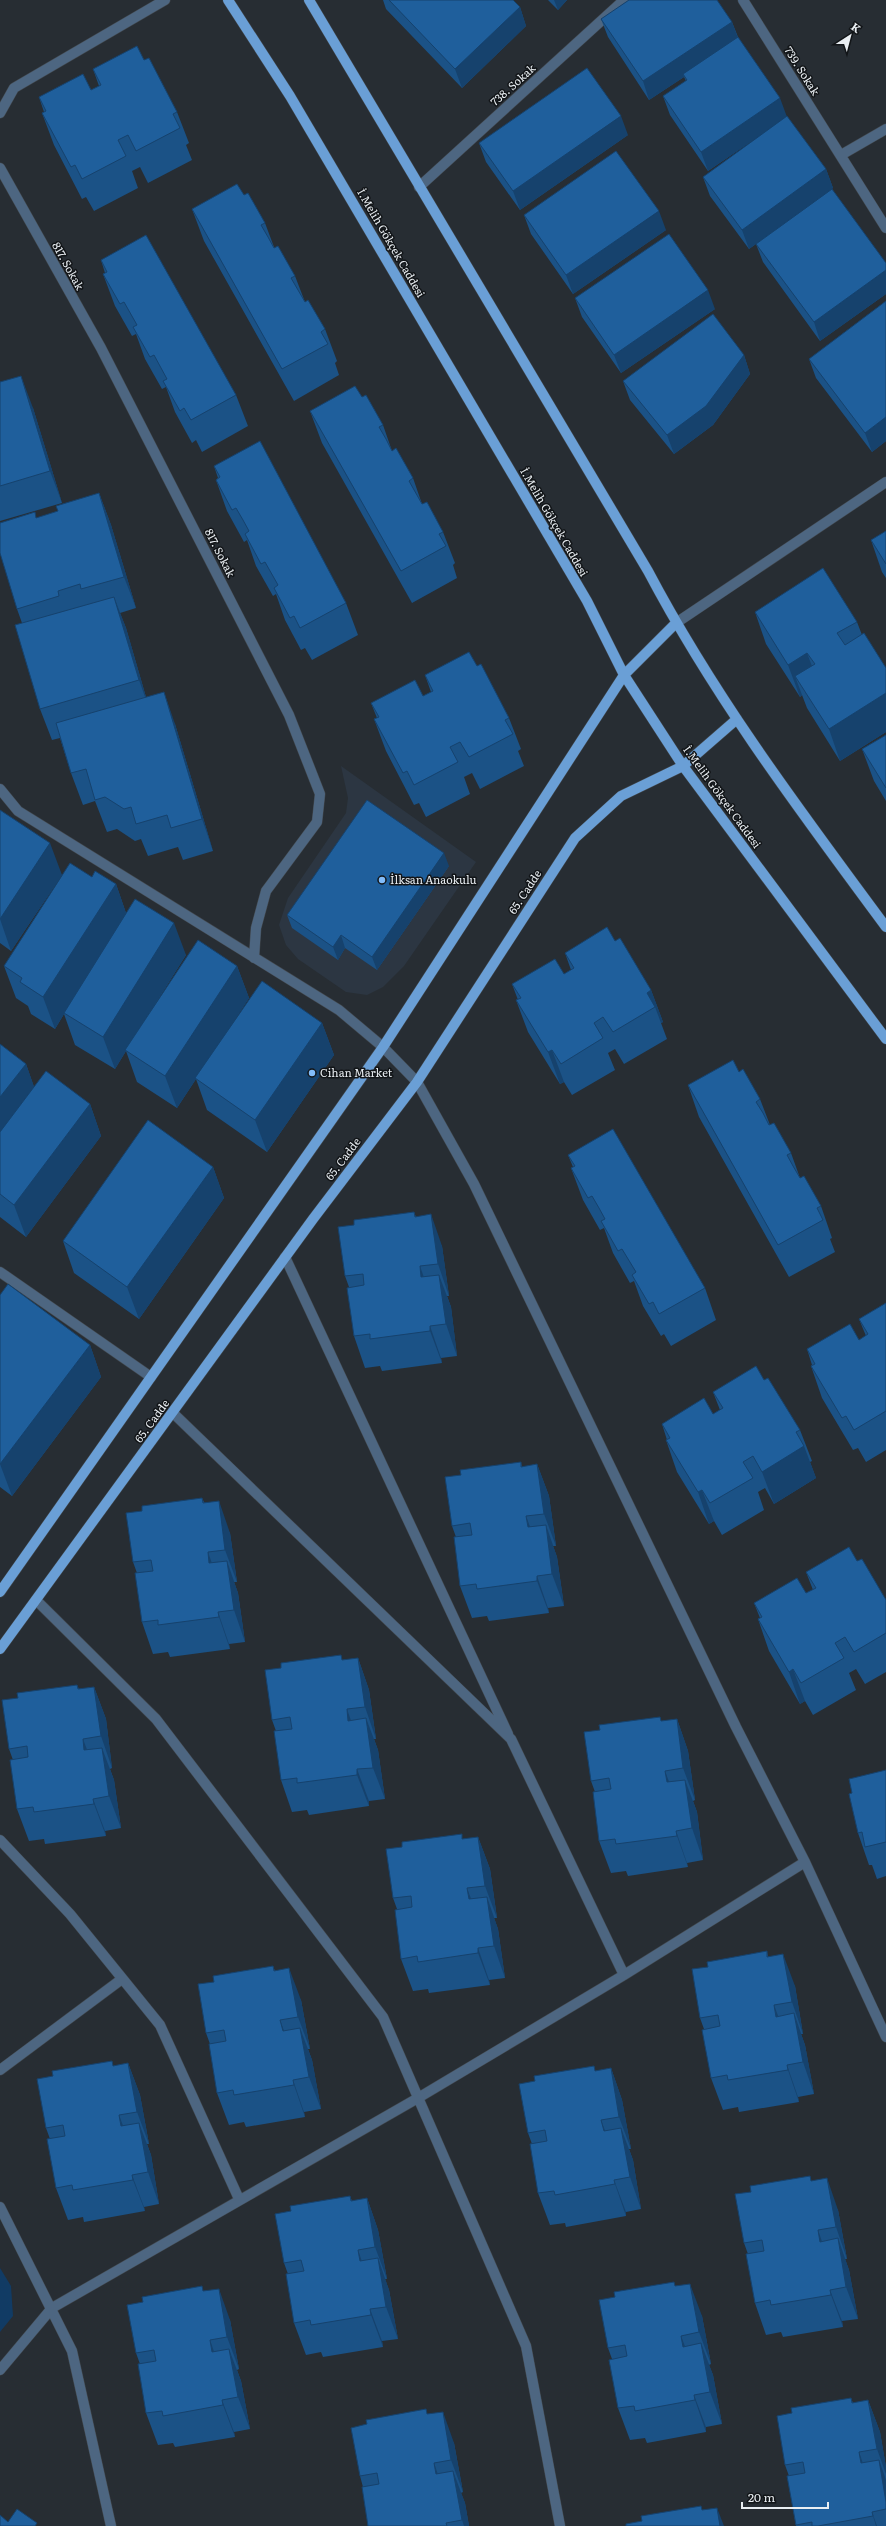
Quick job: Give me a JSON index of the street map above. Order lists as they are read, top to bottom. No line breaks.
{"streets":{"main road":["İ.Melih Gökçek Caddesi","65. Cadde"],"street":["739. Sokak","738. Sokak","817. Sokak"]},"crossings":[["İ.Melih Gökçek Caddesi","65. Cadde"]],"places":["İlksan Anaokulu","Cihan Market"],"scale_bar":"20 m","north":"top right"}
